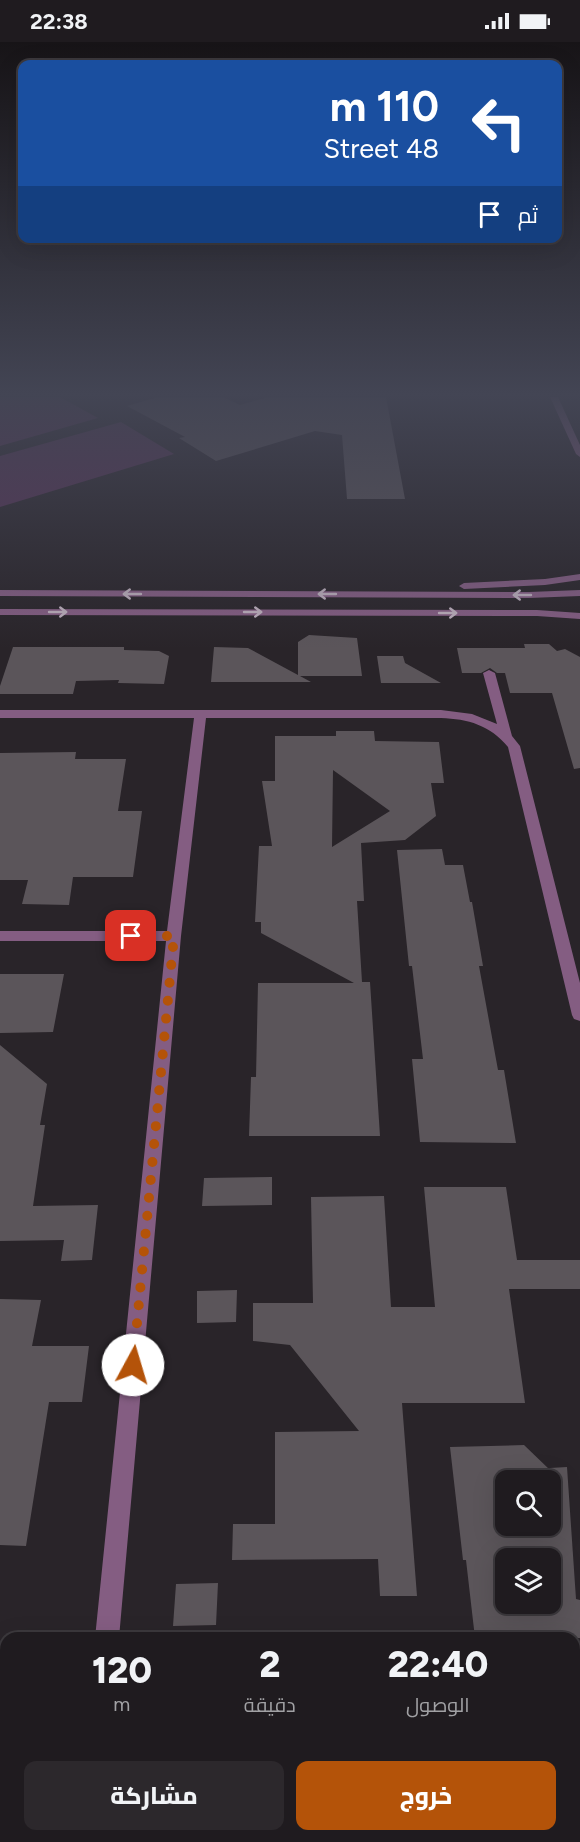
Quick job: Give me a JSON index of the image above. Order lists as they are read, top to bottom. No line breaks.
{"page":{"status":"22:38","turn":["110 m","Street 48"],"then":"ثم","eta":["22:40","الوصول","2","دقيقة","120","m"],"buttons":["خروج","مشاركة"]}}
